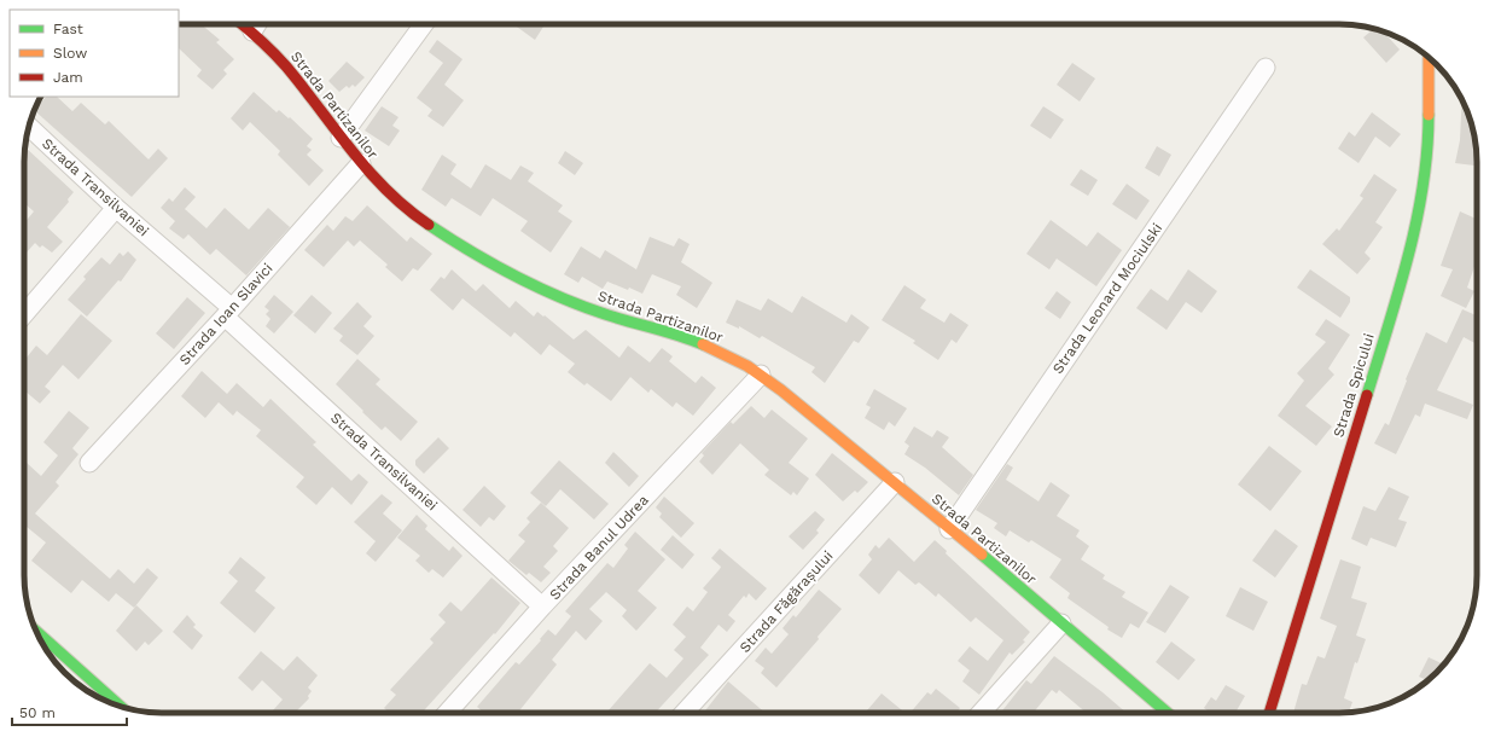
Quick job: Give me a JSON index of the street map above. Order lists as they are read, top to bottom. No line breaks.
{"streets":{"street":["Strada Partizanilor","Strada Transilvaniei","Strada Leonard Mociulski","Strada Ioan Slavici","Strada Spicului","Strada Banul Udrea","Strada Făgărașului"]},"crossings":[["Strada Partizanilor","Strada Leonard Mociulski"],["Strada Partizanilor","Strada Ioan Slavici"],["Strada Partizanilor","Strada Banul Udrea"],["Strada Partizanilor","Strada Făgărașului"],["Strada Transilvaniei","Strada Ioan Slavici"],["Strada Transilvaniei","Strada Banul Udrea"]],"legend":["Fast","Slow","Jam"],"scale_bar":"50 m"}
